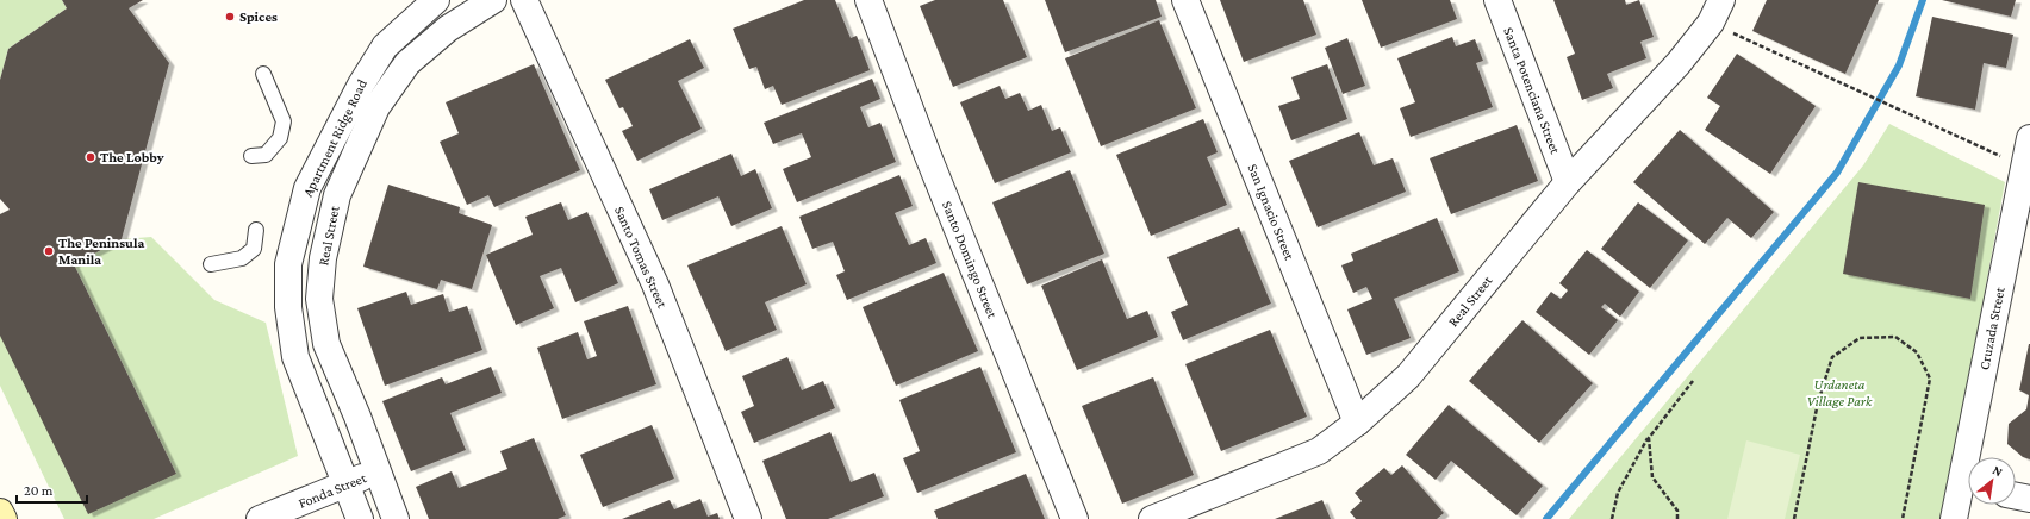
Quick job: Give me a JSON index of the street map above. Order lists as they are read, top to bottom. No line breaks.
{"streets":{"street":["Santa Potenciana Street","Apartment Ridge Road","San Ignacio Street","Real Street","Santo Tomas Street","Santo Domingo Street","Cruzada Street","Fonda Street"]},"crossings":[["Santa Potenciana Street","Real Street"],["Apartment Ridge Road","Fonda Street"],["San Ignacio Street","Real Street"],["Real Street","Fonda Street"]],"parks":["Urdaneta Village Park"],"places":["Spices","The Lobby","The Peninsula Manila"],"scale_bar":"20 m","north":"top right"}
